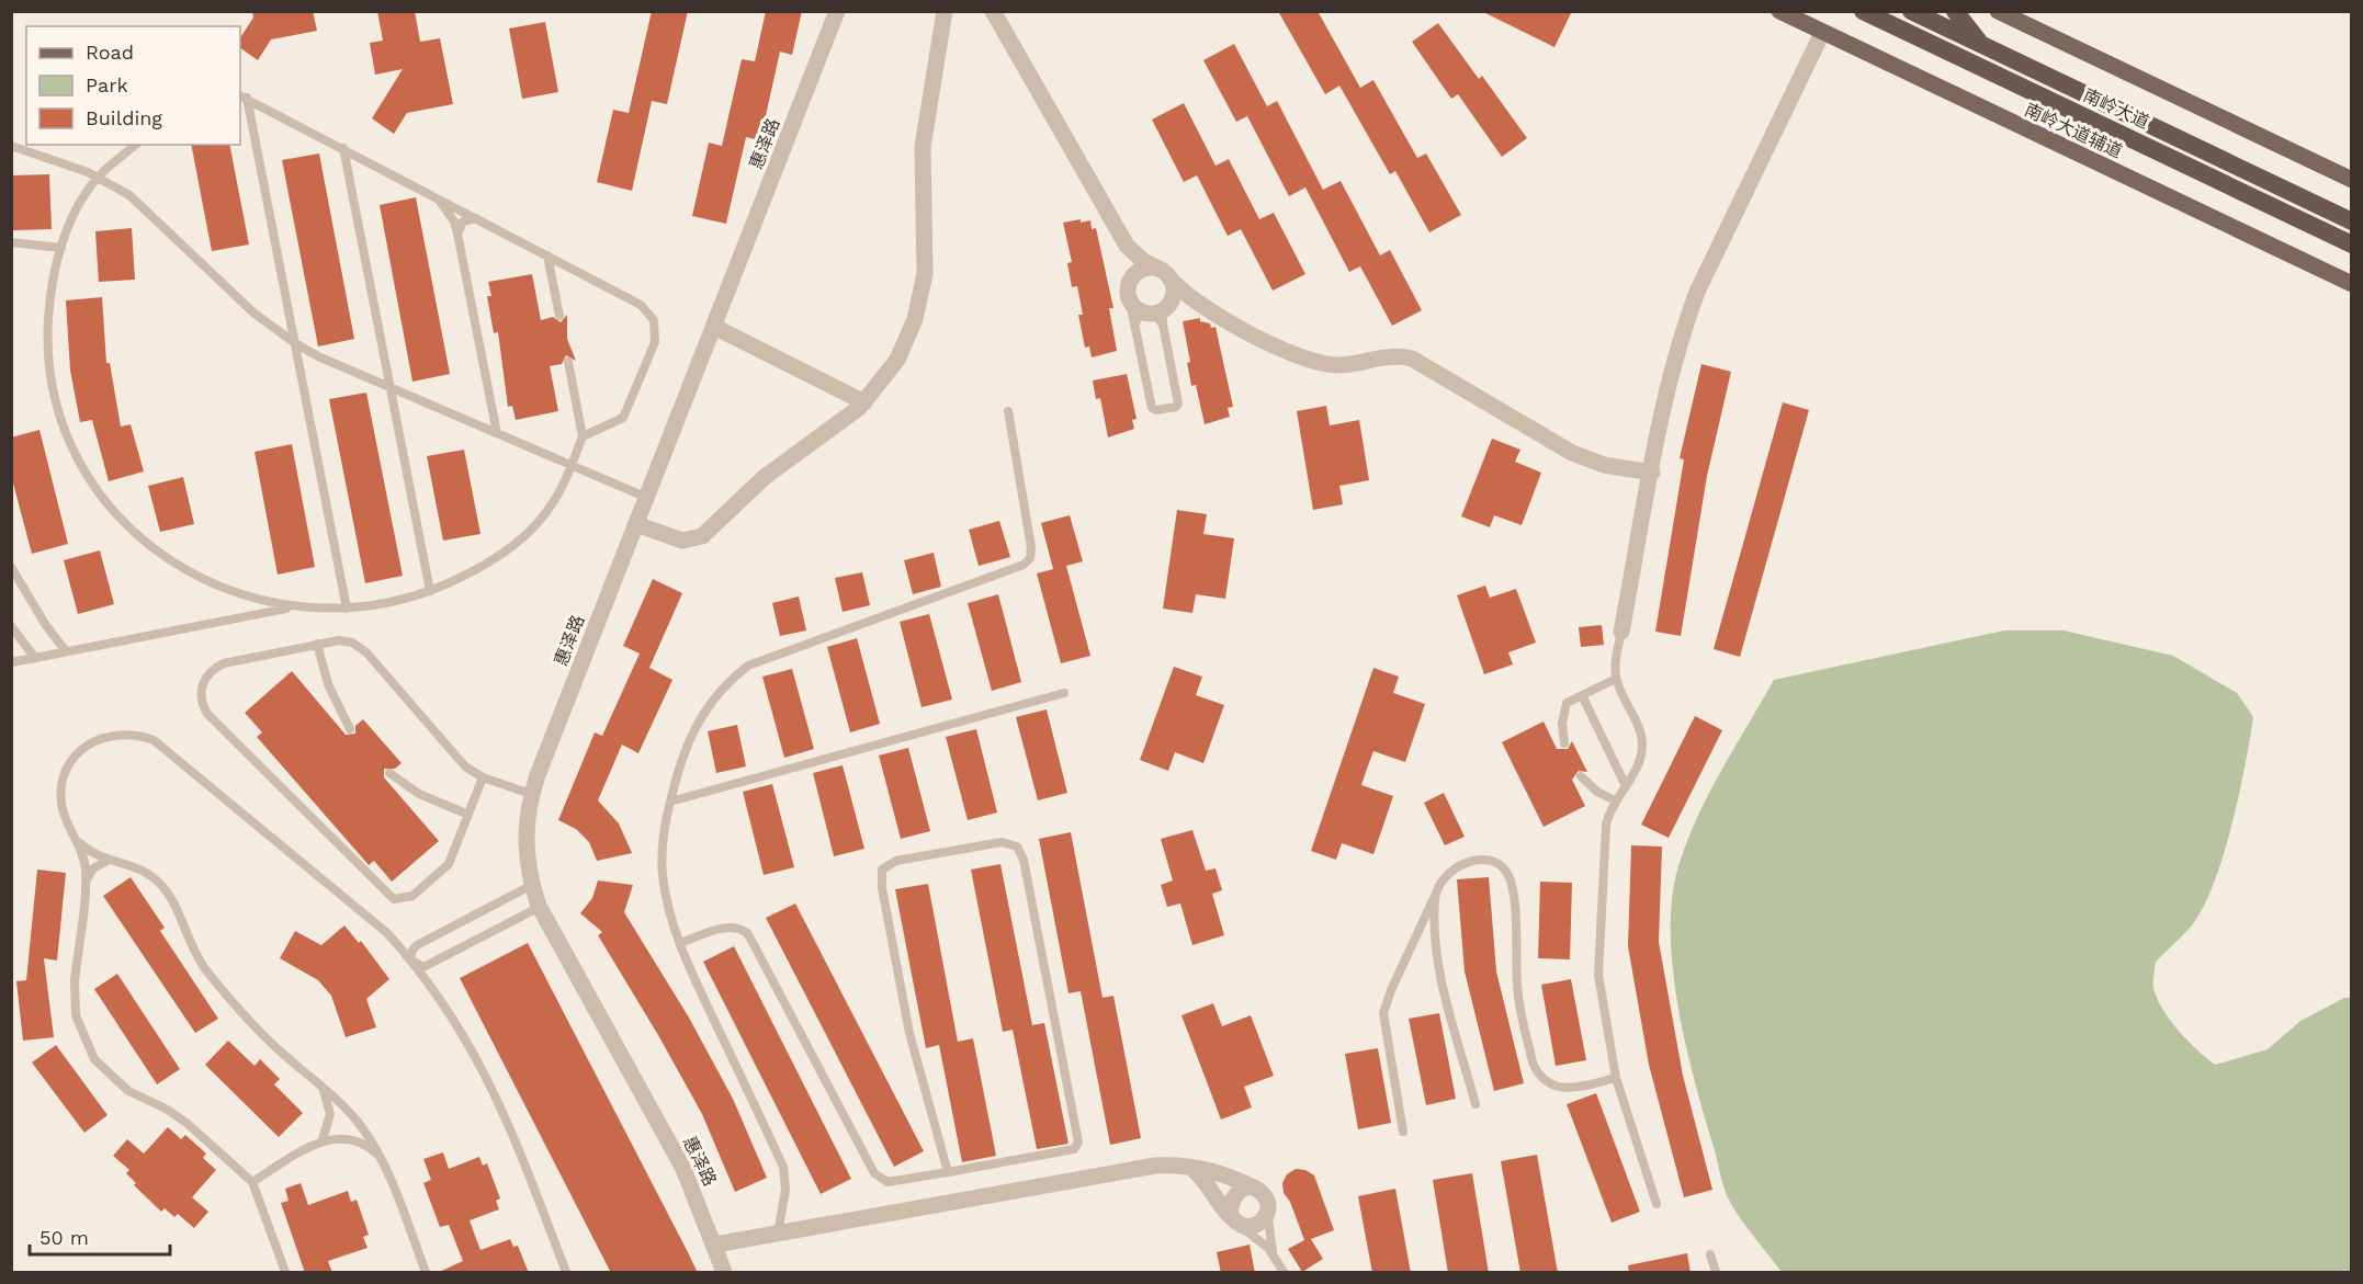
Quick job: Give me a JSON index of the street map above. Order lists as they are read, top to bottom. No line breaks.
{"streets":{"highway":["南岭大道"],"main road":["南岭大道辅道"],"street":["惠泽路"]},"legend":["Road","Park","Building"],"scale_bar":"50 m"}
